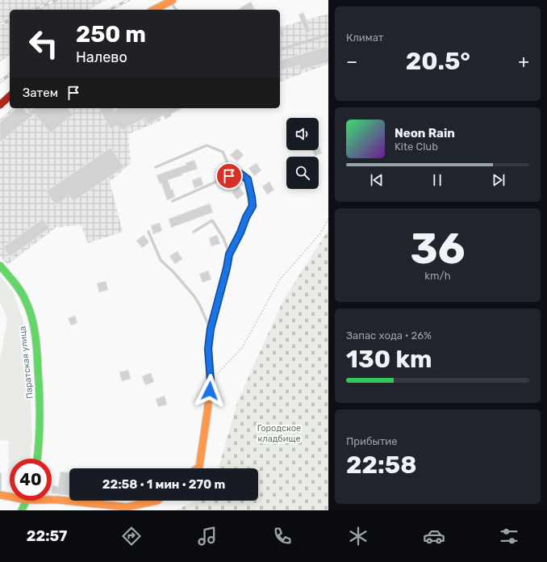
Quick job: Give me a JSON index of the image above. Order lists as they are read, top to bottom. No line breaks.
{"streets":{"street":["Паратская улица"]},"parks":["Городское кладбище"],"page":{"tile":["Климат",["36","km/h"],["Запас хода · 26%","130 km"],["Прибытие","22:58"]],"turn":["250 m","Налево"],"heat":["−","20.5°","+"],"then":"Затем","song":["Neon Rain","Kite Club"],"limit":"40","trip":"22:58 · 1 мин · 270 m","tabs":"22:57"}}
